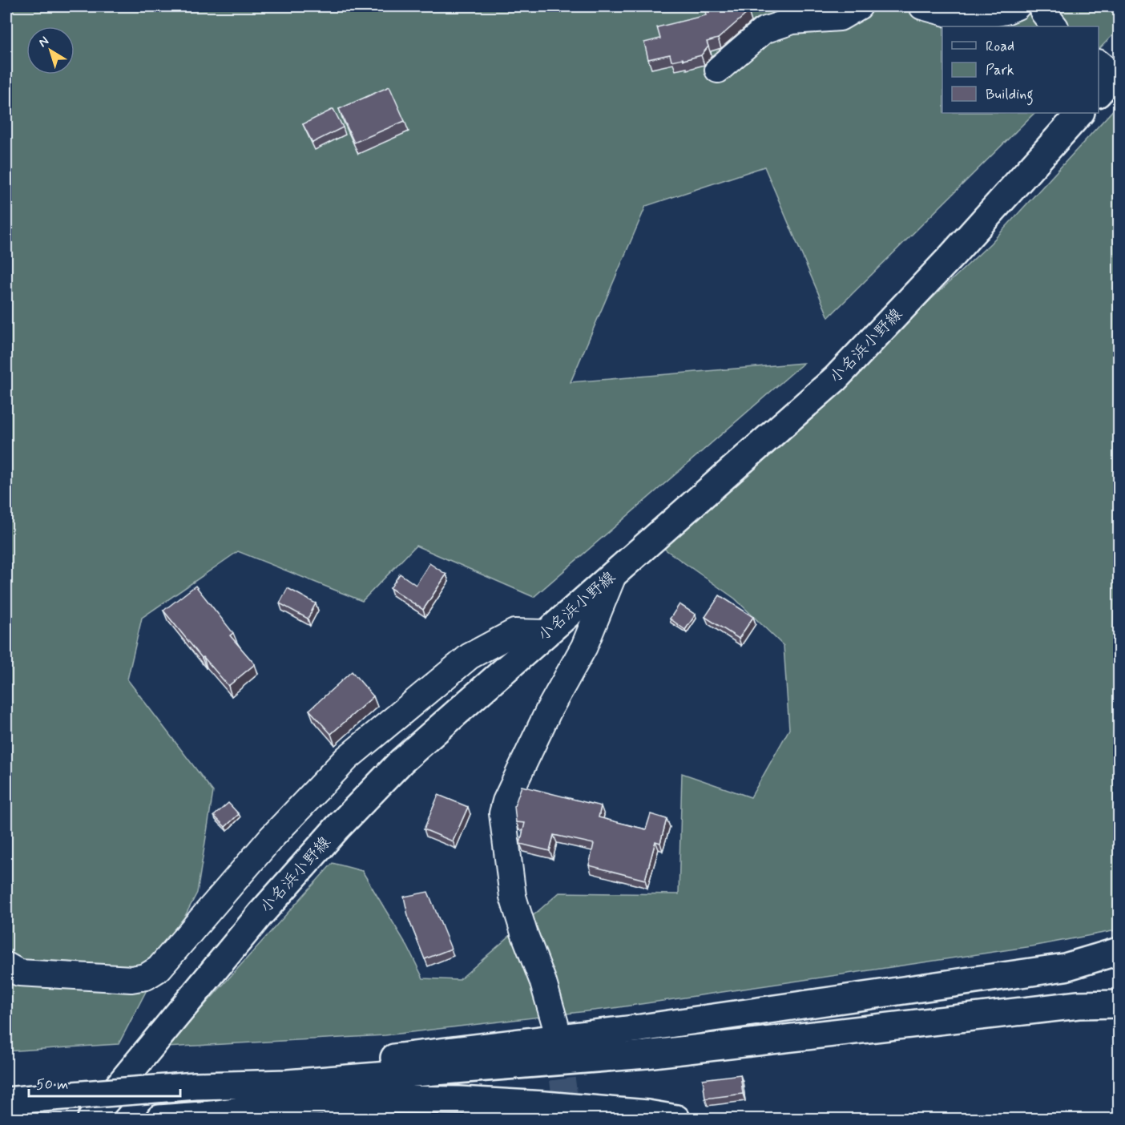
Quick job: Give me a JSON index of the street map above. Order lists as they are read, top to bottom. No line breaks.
{"streets":{"main road":["小名浜小野線"]},"legend":["Road","Park","Building"],"scale_bar":"50 m","north":"top left"}
